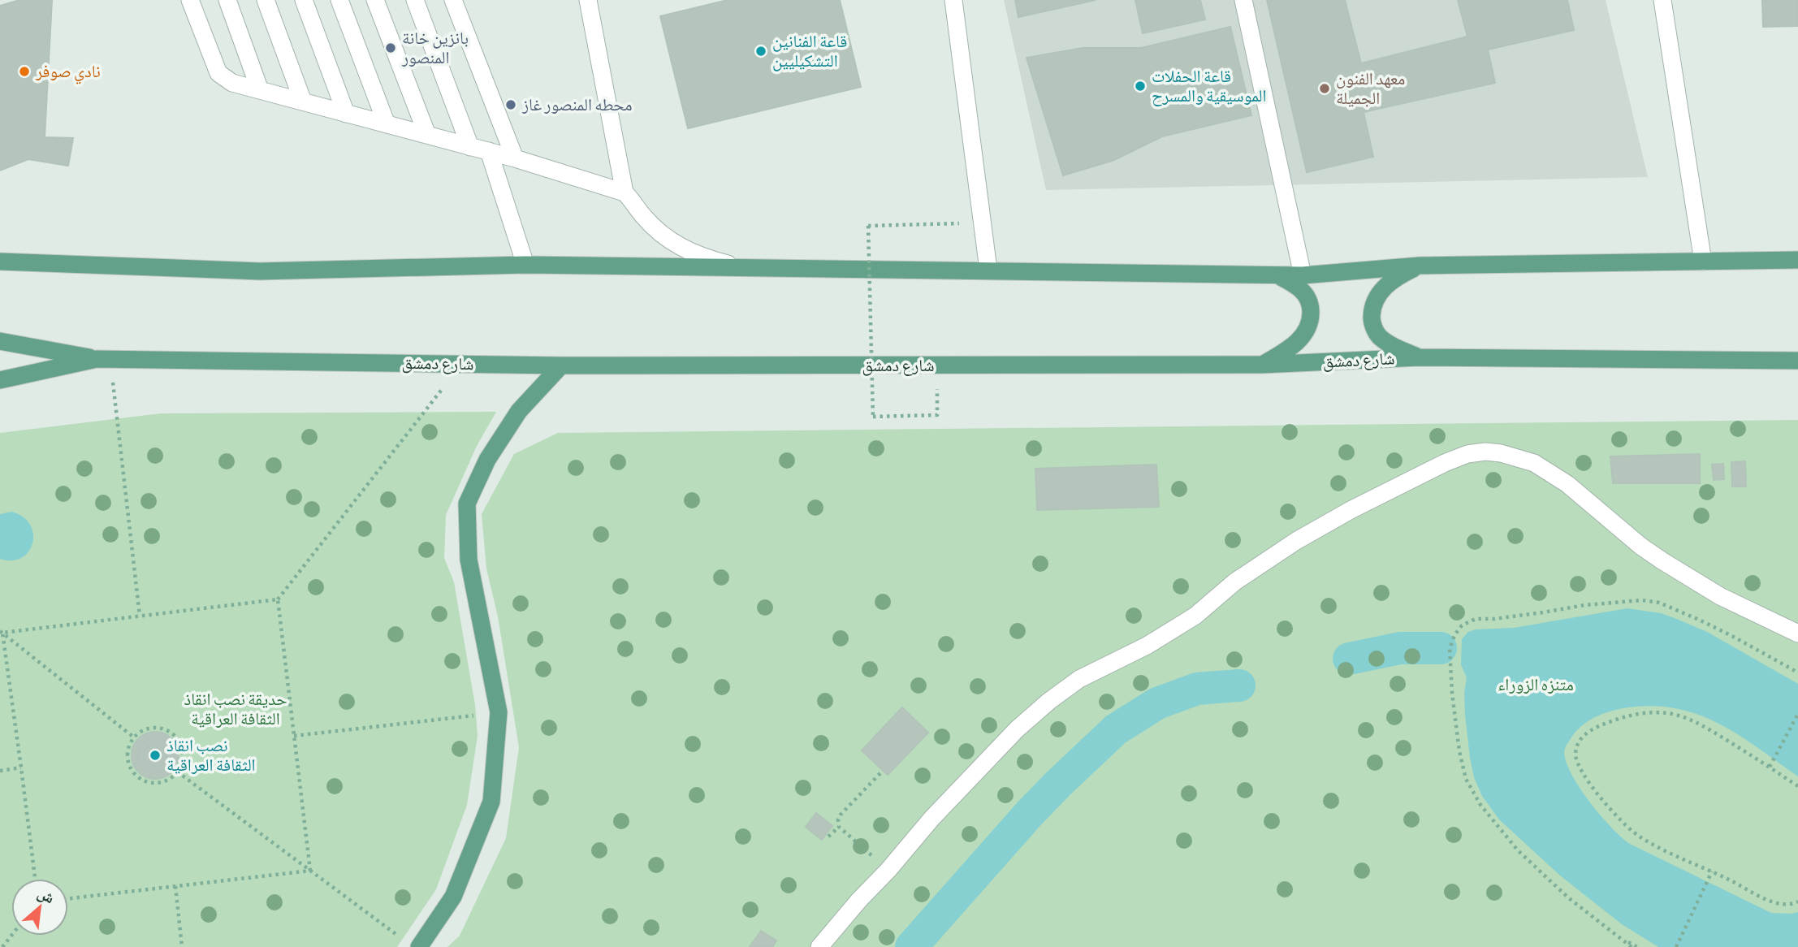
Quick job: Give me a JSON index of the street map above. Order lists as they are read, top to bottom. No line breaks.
{"streets":{"main road":["شارع دمشق"]},"parks":["متنزه الزوراء","حديقة نصب انقاذ الثقافة العراقية"],"places":["بانزين خانة المنصور","قاعة الفنانين التشكيليين","نادي صوفر","قاعة الحفلات الموسيقية والمسرح","معهد الفنون الجميلة","محطه المنصور غاز","نصب انقاذ الثقافة العراقية"],"north":"top right"}
